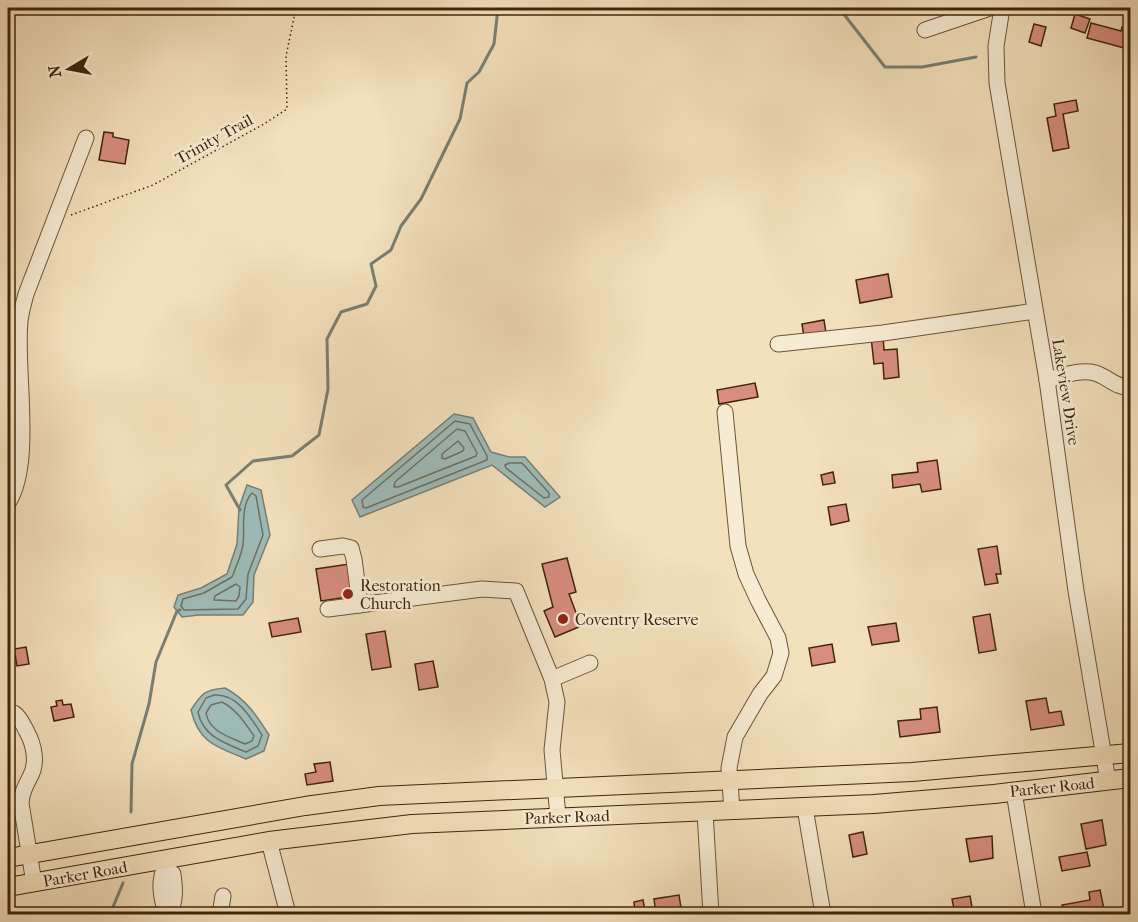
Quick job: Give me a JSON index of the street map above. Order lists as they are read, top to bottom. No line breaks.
{"streets":{"main road":["Parker Road"],"street":["Lakeview Drive"],"path":["Trinity Trail"]},"crossings":[["Lakeview Drive","Parker Road"]],"places":["Restoration Church","Coventry Reserve"],"north":"left"}
